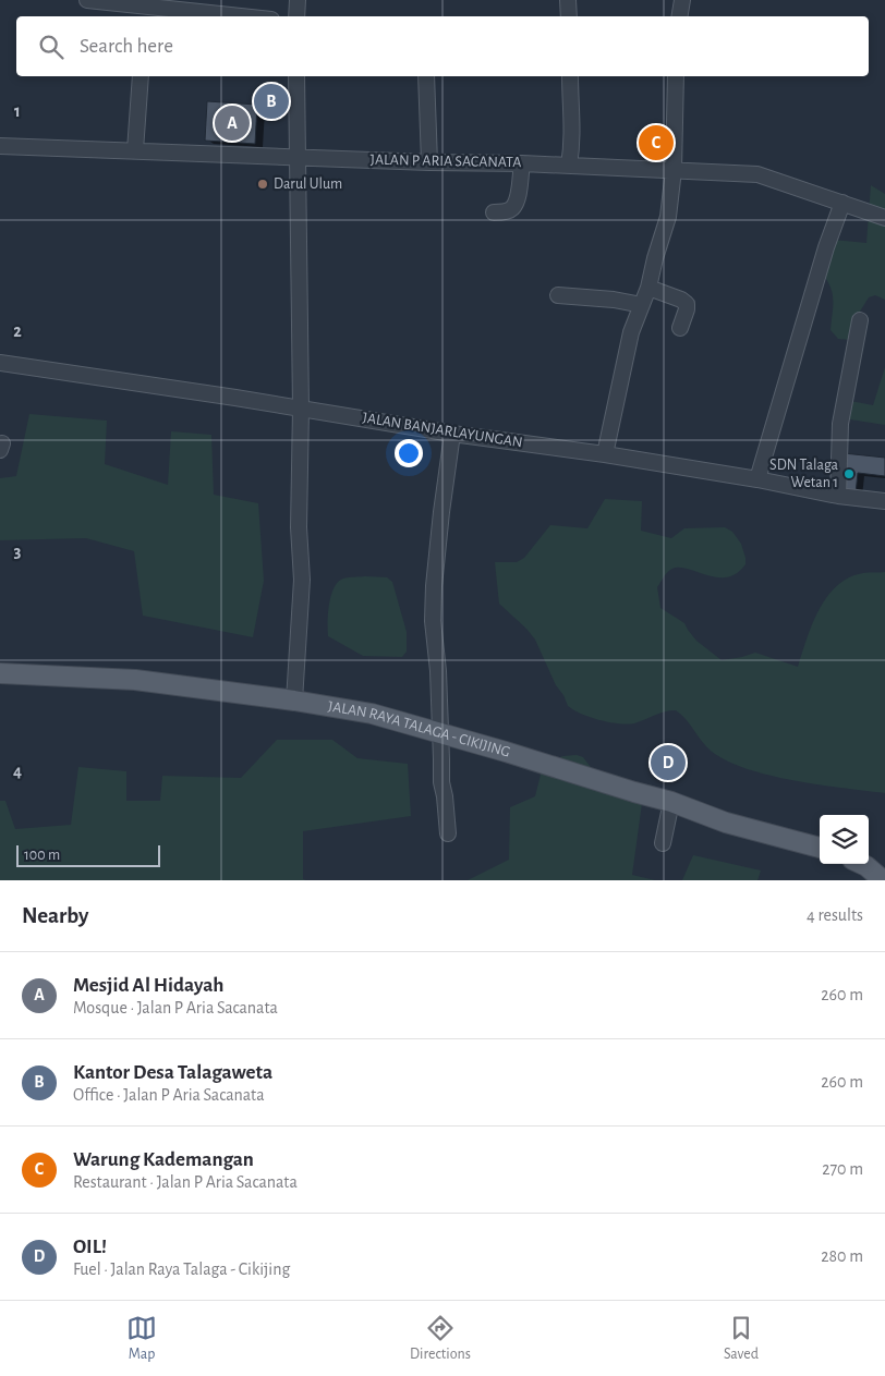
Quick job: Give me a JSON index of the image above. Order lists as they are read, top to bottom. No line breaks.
{"streets":{"main road":["JALAN RAYA TALAGA - CIKIJING"],"street":["JALAN P ARIA SACANATA","JALAN BANJARLAYUNGAN"]},"places":["Darul Ulum","SDN Talaga Wetan 1"],"scale_bar":"100 m","page":{"search":"Search here","pins":["B","A","C","D"],"scale":"100 m","heading":["Nearby","4 results"],"list":[{"mark":"A","name":"Mesjid Al Hidayah","note":"Mosque · Jalan P Aria Sacanata","value":"260 m"},{"mark":"B","name":"Kantor Desa Talagaweta","note":"Office · Jalan P Aria Sacanata","value":"260 m"},{"mark":"C","name":"Warung Kademangan","note":"Restaurant · Jalan P Aria Sacanata","value":"270 m"},{"mark":"D","name":"OIL!","note":"Fuel · Jalan Raya Talaga - Cikijing","value":"280 m"}],"nav":["Map","Directions","Saved"]},"grid":{"rows":["1","2","3","4"]}}
